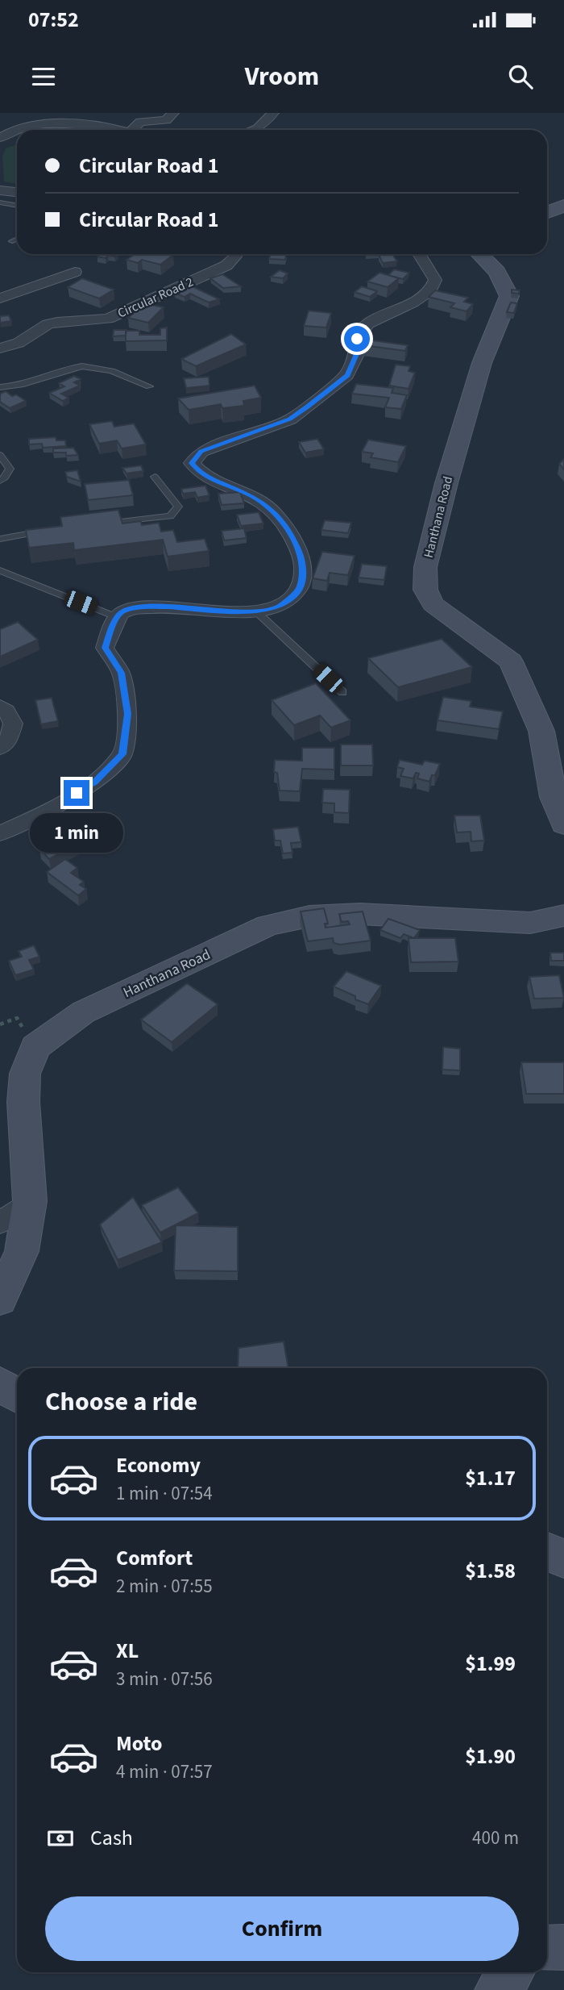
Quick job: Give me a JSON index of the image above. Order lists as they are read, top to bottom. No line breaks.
{"streets":{"street":["Circular Road 2","Hanthana Road"]},"page":{"status":"07:52","header":"Vroom","banner":["Circular Road 1","Circular Road 1"],"bubble":"1 min","heading":"Choose a ride","list":[{"name":"Economy","note":"1 min · 07:54","value":"$1.17"},{"name":"Comfort","note":"2 min · 07:55","value":"$1.58"},{"name":"XL","note":"3 min · 07:56","value":"$1.99"},{"name":"Moto","note":"4 min · 07:57","value":"$1.90"}],"pay":["Cash","400 m"],"buttons":"Confirm"}}
